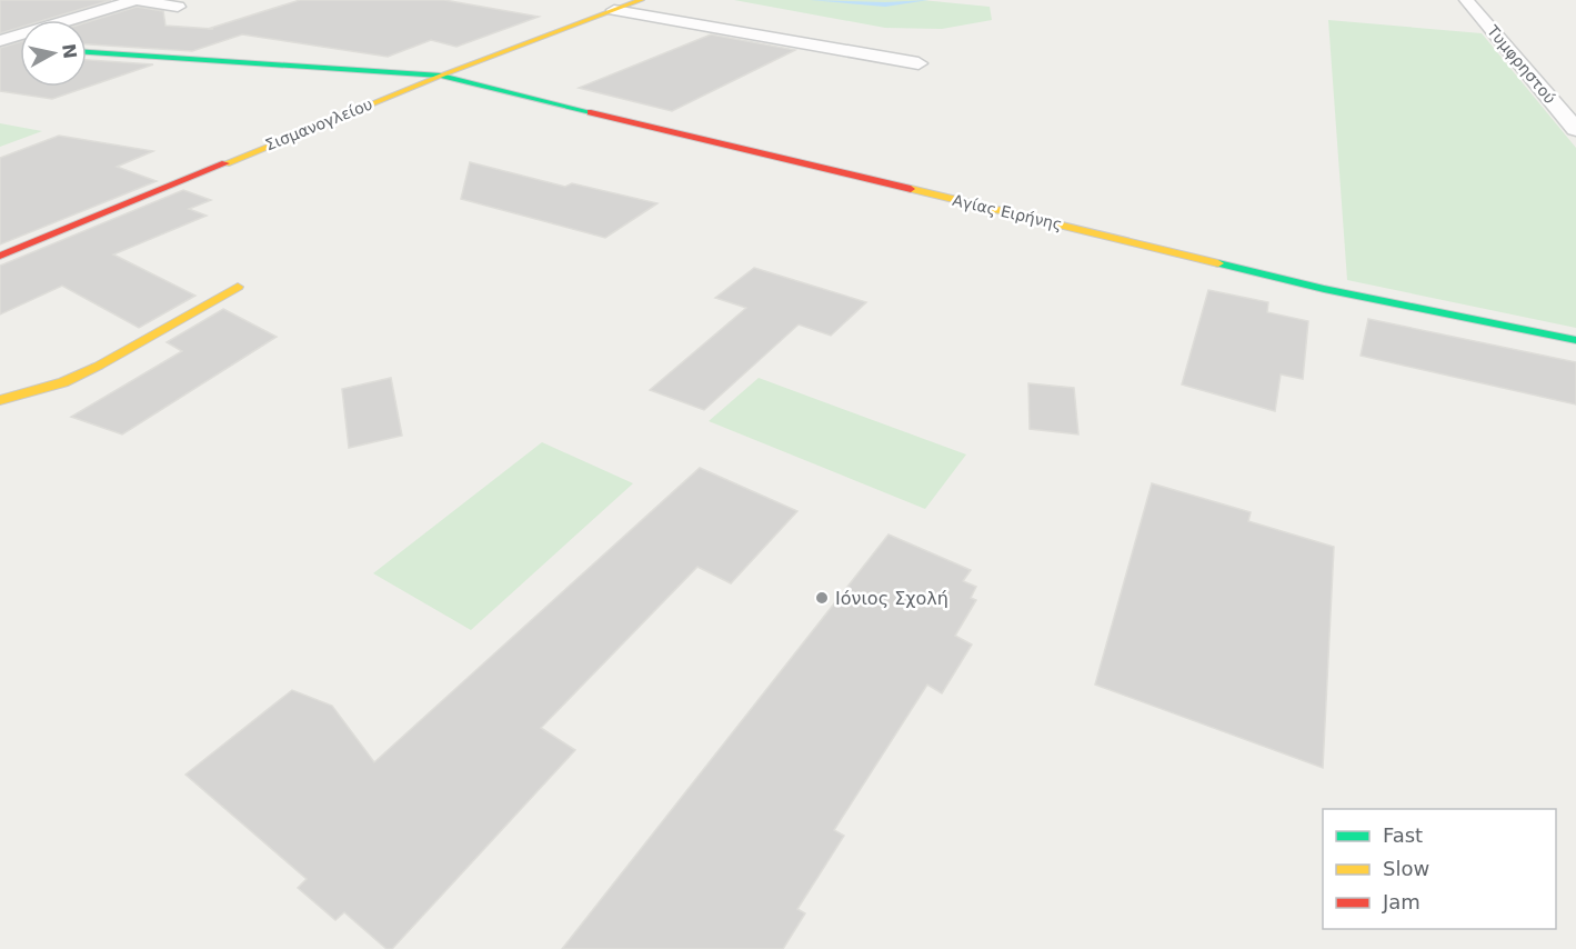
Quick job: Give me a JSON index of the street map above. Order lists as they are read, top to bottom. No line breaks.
{"streets":{"street":["Τυμφρηστού","Σισμανογλείου","Αγίας Ειρήνης"]},"crossings":[["Σισμανογλείου","Αγίας Ειρήνης"]],"places":["Ιόνιος Σχολή"],"legend":["Fast","Slow","Jam"],"north":"right"}
